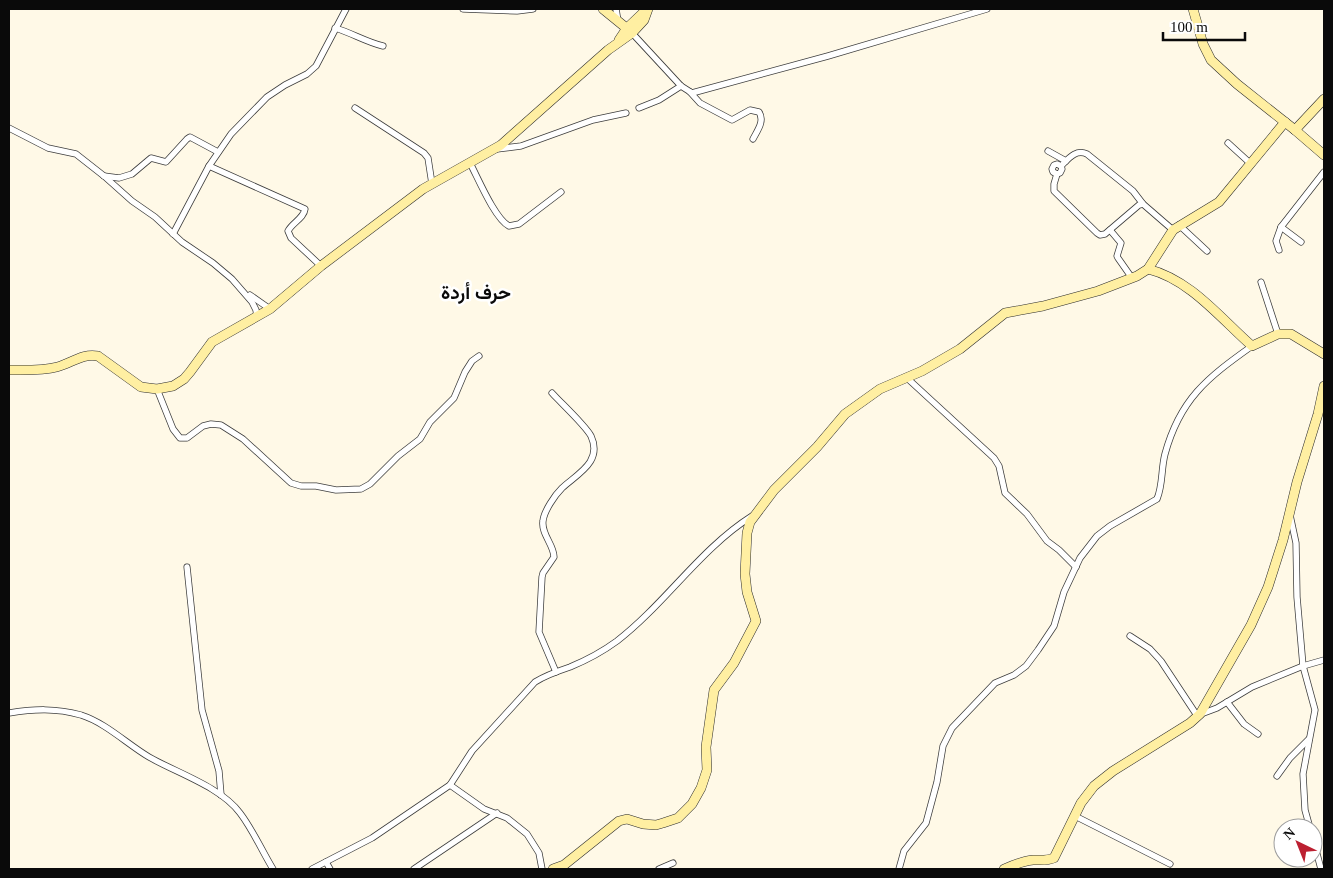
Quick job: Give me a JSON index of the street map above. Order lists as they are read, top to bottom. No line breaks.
{"districts":["حرف أردة"],"scale_bar":"100 m","north":"top left"}
